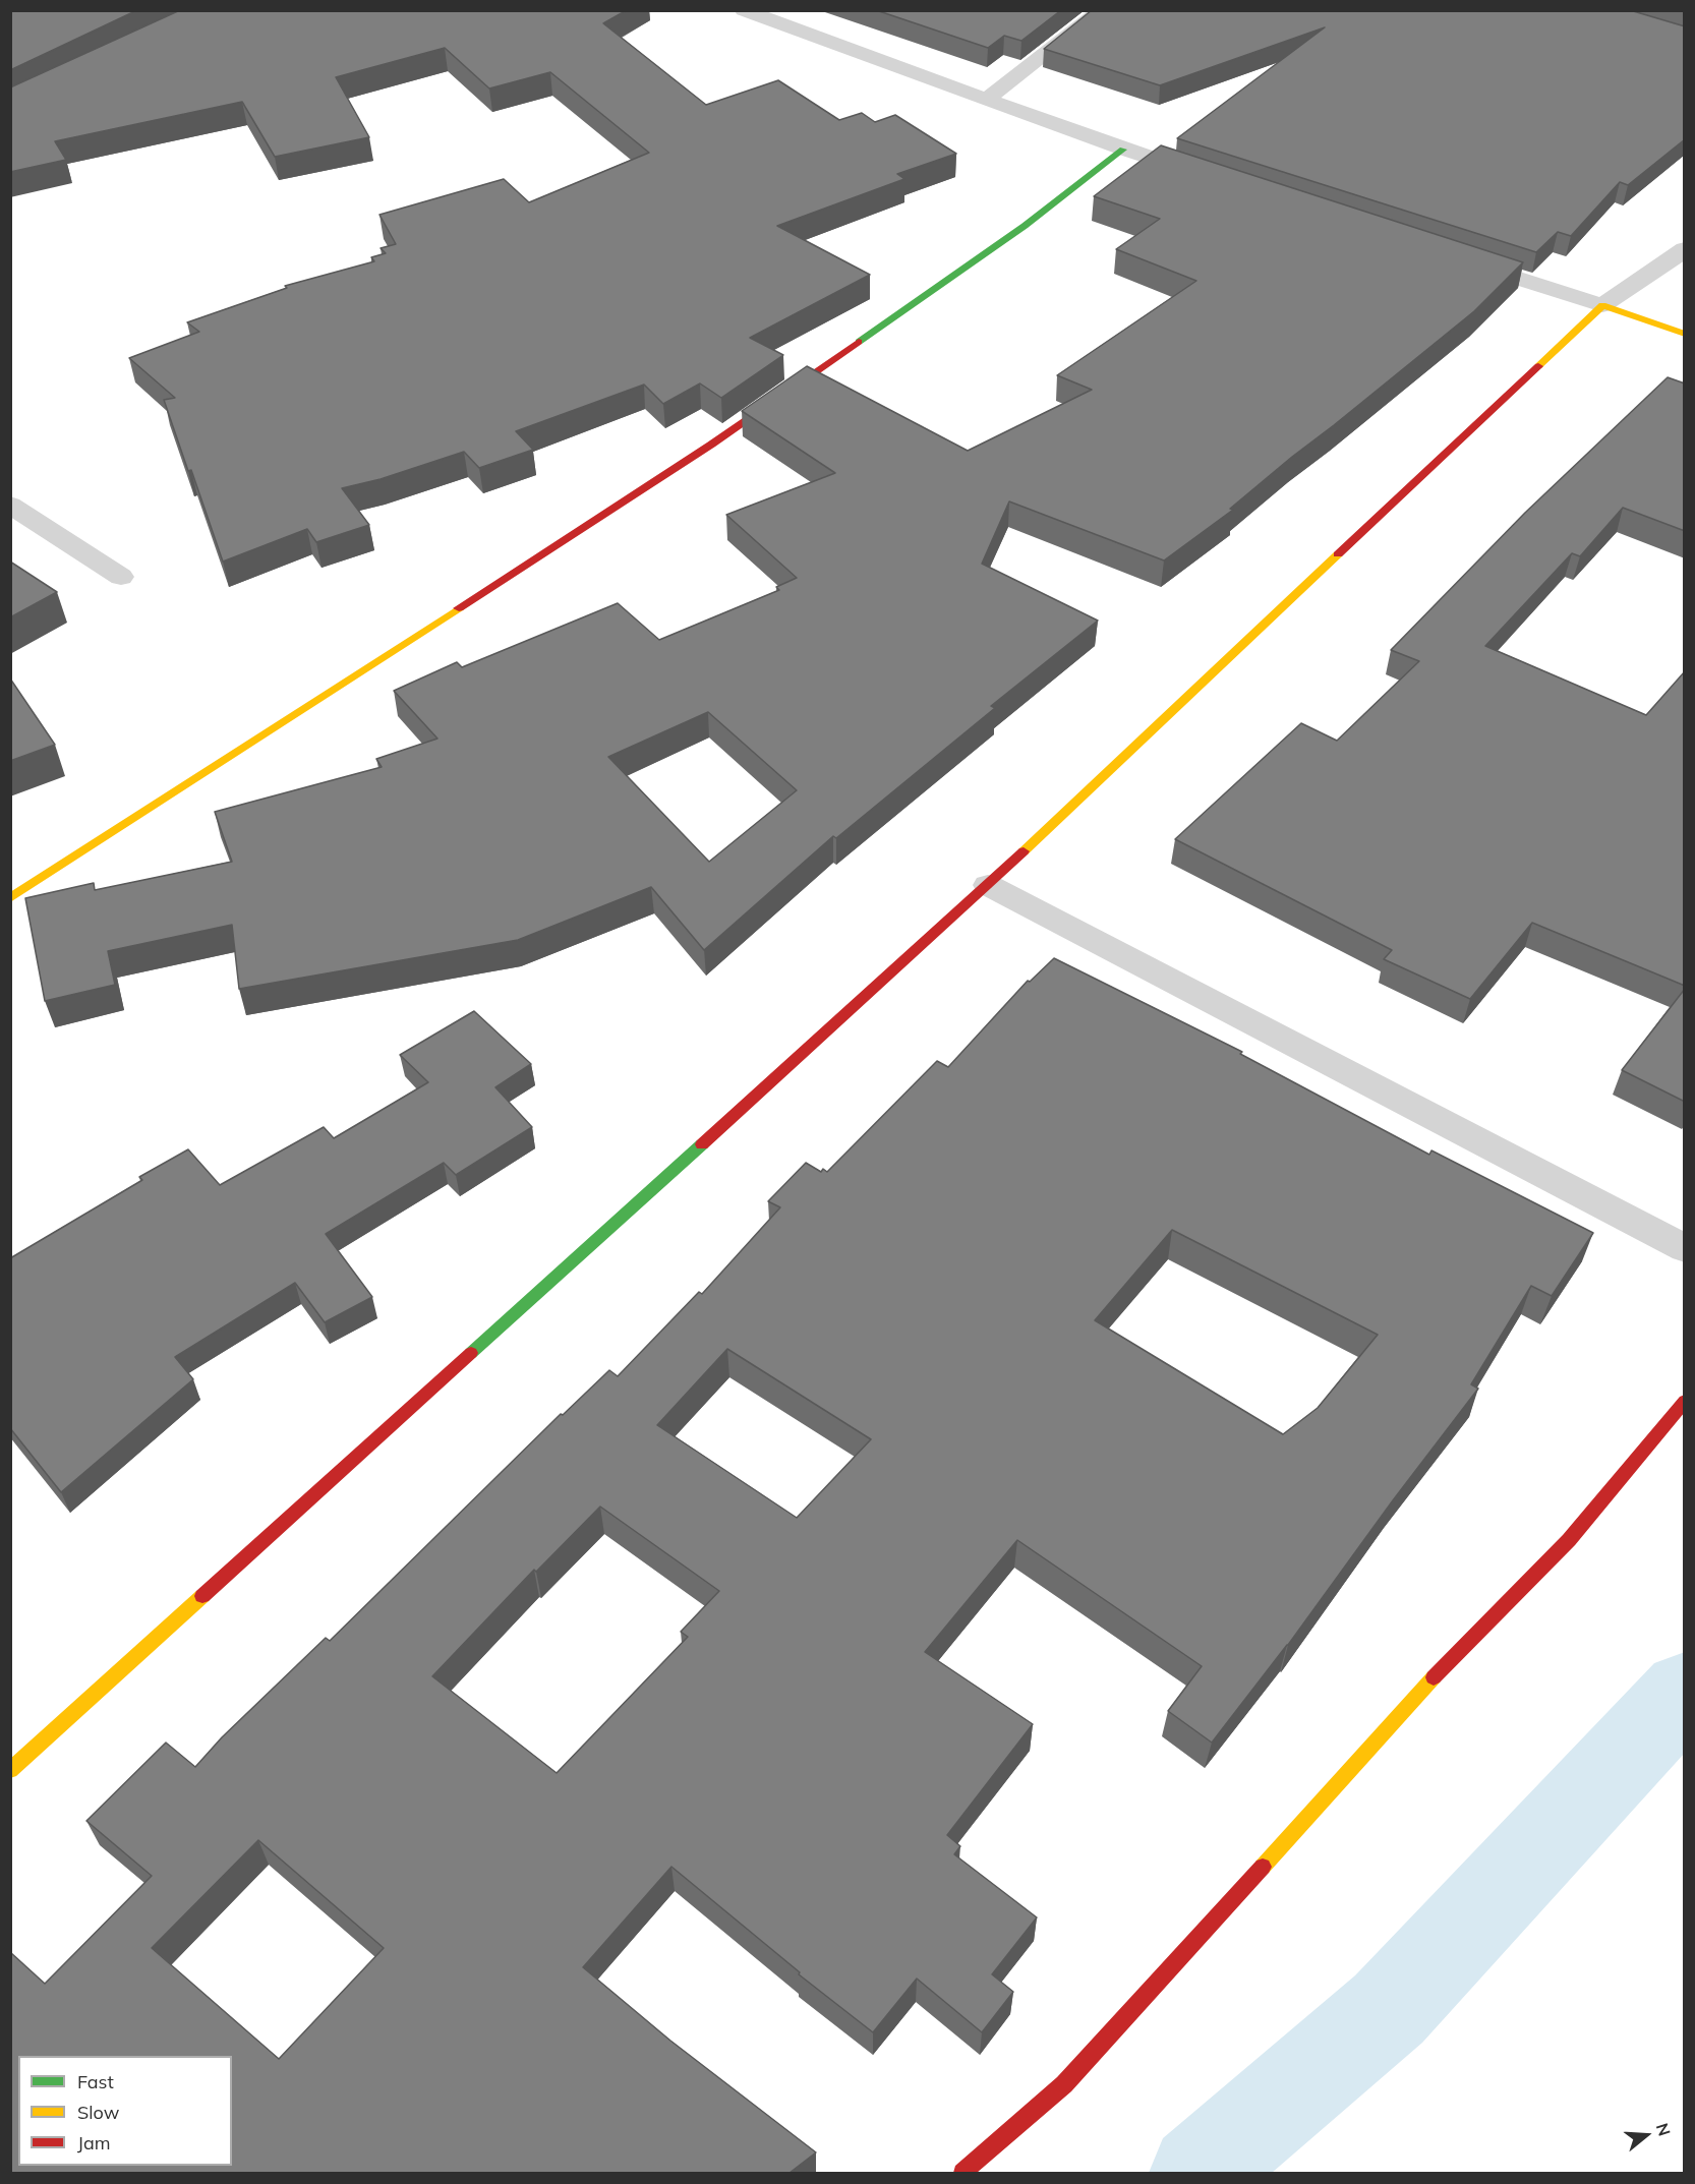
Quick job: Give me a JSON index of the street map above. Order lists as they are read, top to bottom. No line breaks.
{"legend":["Fast","Slow","Jam"],"north":"right"}
